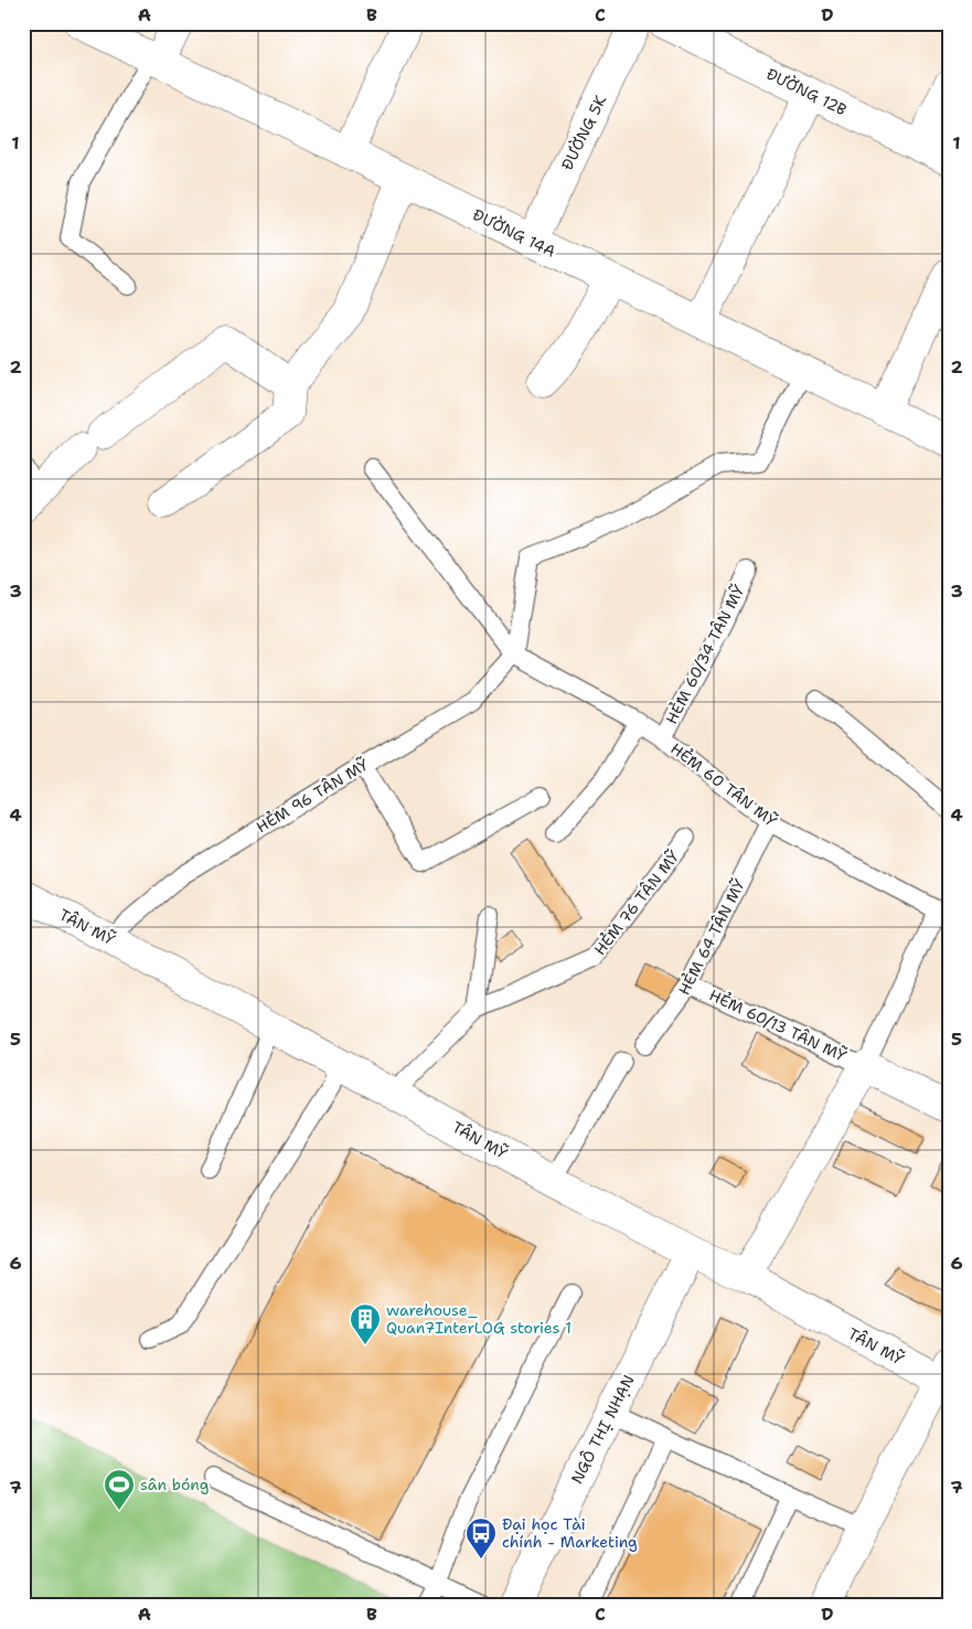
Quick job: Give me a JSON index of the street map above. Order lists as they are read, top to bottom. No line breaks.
{"streets":{"street":["ĐƯỜNG 12B","ĐƯỜNG 5K","ĐƯỜNG 14A","HẺM 60 TÂN MỸ","TÂN MỸ","NGÔ THỊ NHẠN"],"lane":["HẺM 60/34 TÂN MỸ","HẺM 96 TÂN MỸ","HẺM 76 TÂN MỸ","HẺM 64 TÂN MỸ","HẺM 60/13 TÂN MỸ"]},"crossings":[["ĐƯỜNG 5K","ĐƯỜNG 14A"],["HẺM 60/34 TÂN MỸ","HẺM 60 TÂN MỸ"],["HẺM 60 TÂN MỸ","HẺM 96 TÂN MỸ"],["HẺM 60 TÂN MỸ","TÂN MỸ"],["HẺM 60 TÂN MỸ","HẺM 64 TÂN MỸ"],["HẺM 60 TÂN MỸ","HẺM 60/13 TÂN MỸ"],["HẺM 96 TÂN MỸ","TÂN MỸ"],["HẺM 76 TÂN MỸ","TÂN MỸ"],["TÂN MỸ","NGÔ THỊ NHẠN"],["HẺM 64 TÂN MỸ","HẺM 60/13 TÂN MỸ"]],"places":{"building":["warehouse_ Quan7InterLOG stories 1"],"sports":["sân bóng"],"bus stop":["Đại học Tài chính - Marketing"]},"grid":{"columns":["A","B","C","D"],"rows":["1","2","3","4","5","6","7"]}}
